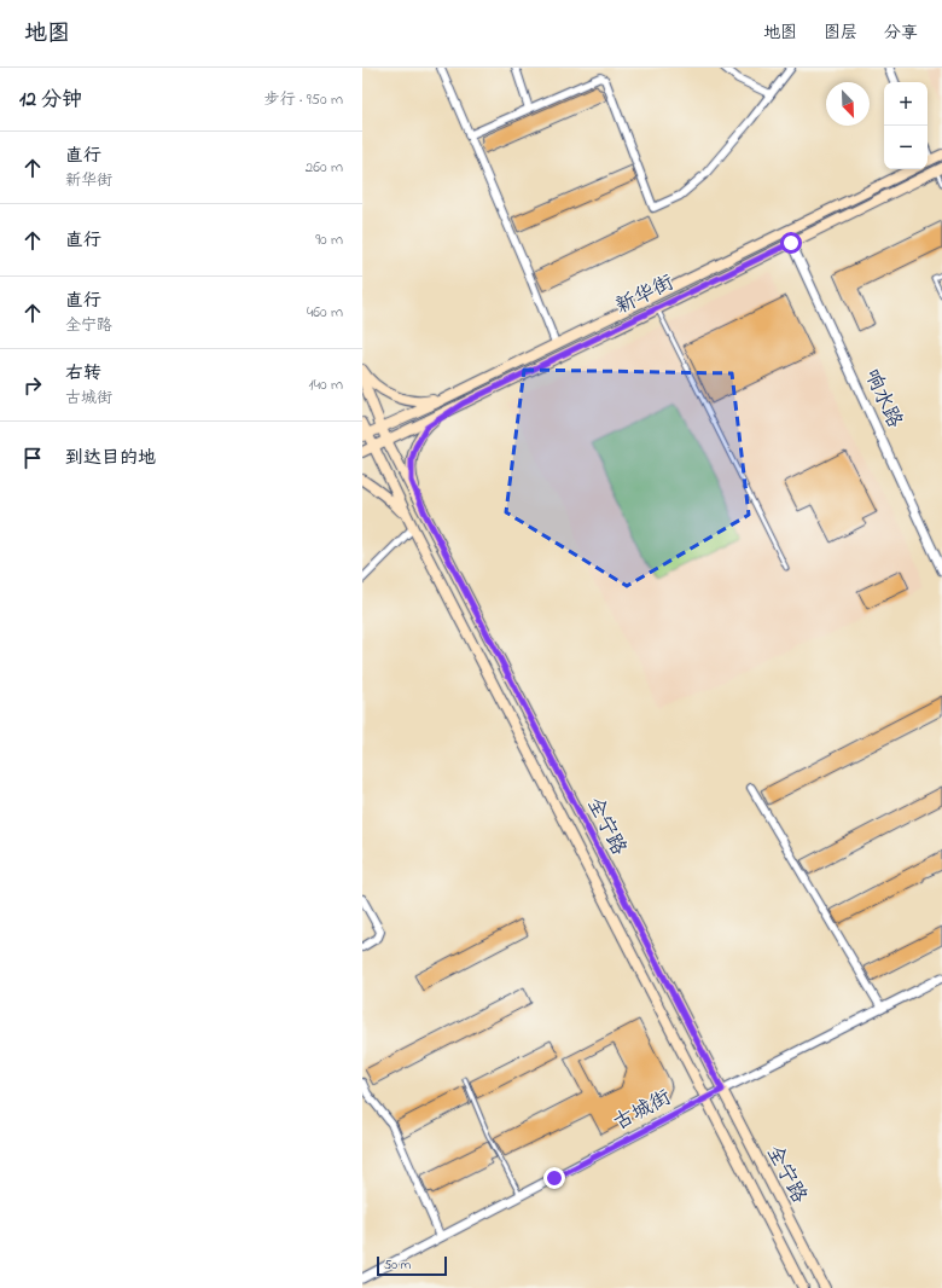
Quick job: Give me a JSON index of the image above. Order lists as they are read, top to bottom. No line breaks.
{"streets":{"main road":["新华街","全宁路"],"street":["响水路","古城街"]},"crossings":[["新华街","响水路"],["新华街","全宁路"],["全宁路","古城街"]],"scale_bar":"50 m","north":"bottom right","page":{"header":"地图","nav":["地图","图层","分享"],"heading":["12 分钟","步行 · 950 m"],"map_buttons":["+","−"],"list":[["直行","新华街","260 m"],["直行","90 m"],["直行","全宁路","460 m"],["右转","古城街","140 m"],"到达目的地"],"scale":"50 m"}}
